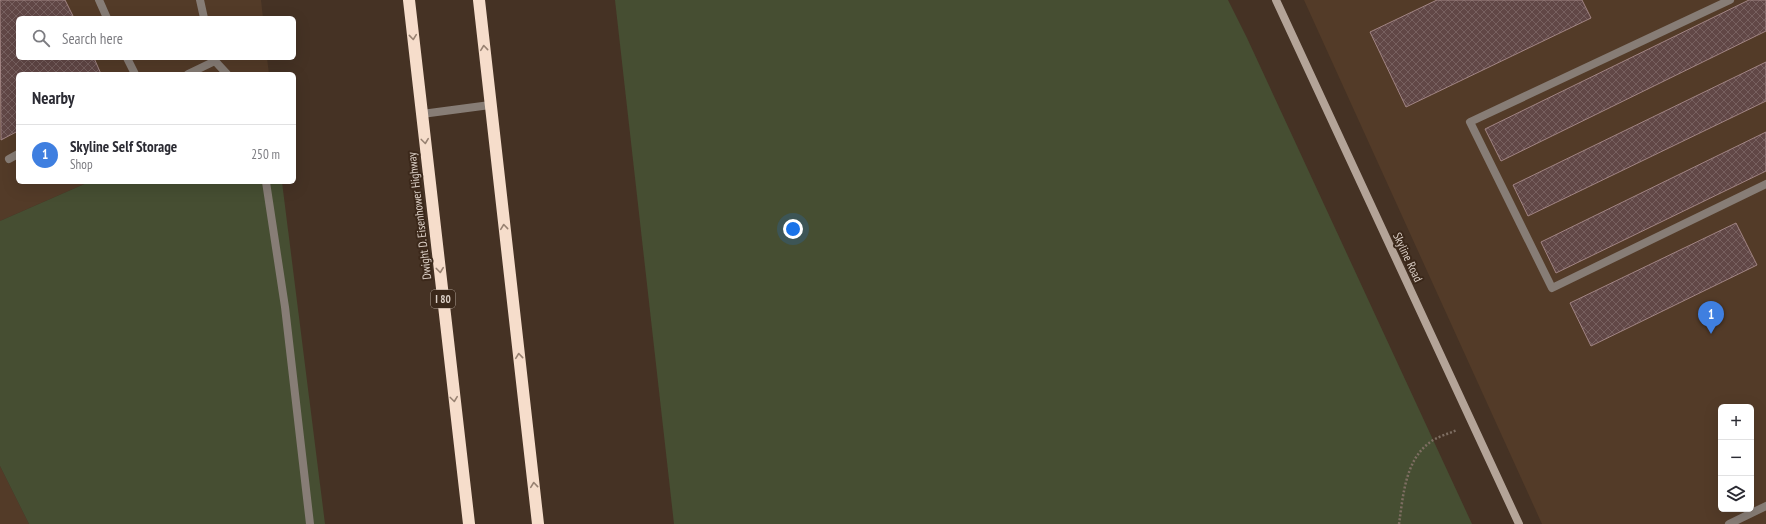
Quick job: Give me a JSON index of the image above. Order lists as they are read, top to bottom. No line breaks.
{"streets":{"highway":["Dwight D. Eisenhower Highway","I 80"],"main road":["Skyline Road"]},"page":{"search":"Search here","heading":"Nearby","list":[{"mark":"1","name":"Skyline Self Storage","note":"Shop","value":"250 m"}],"pins":"1","map_buttons":["+","−"]}}
